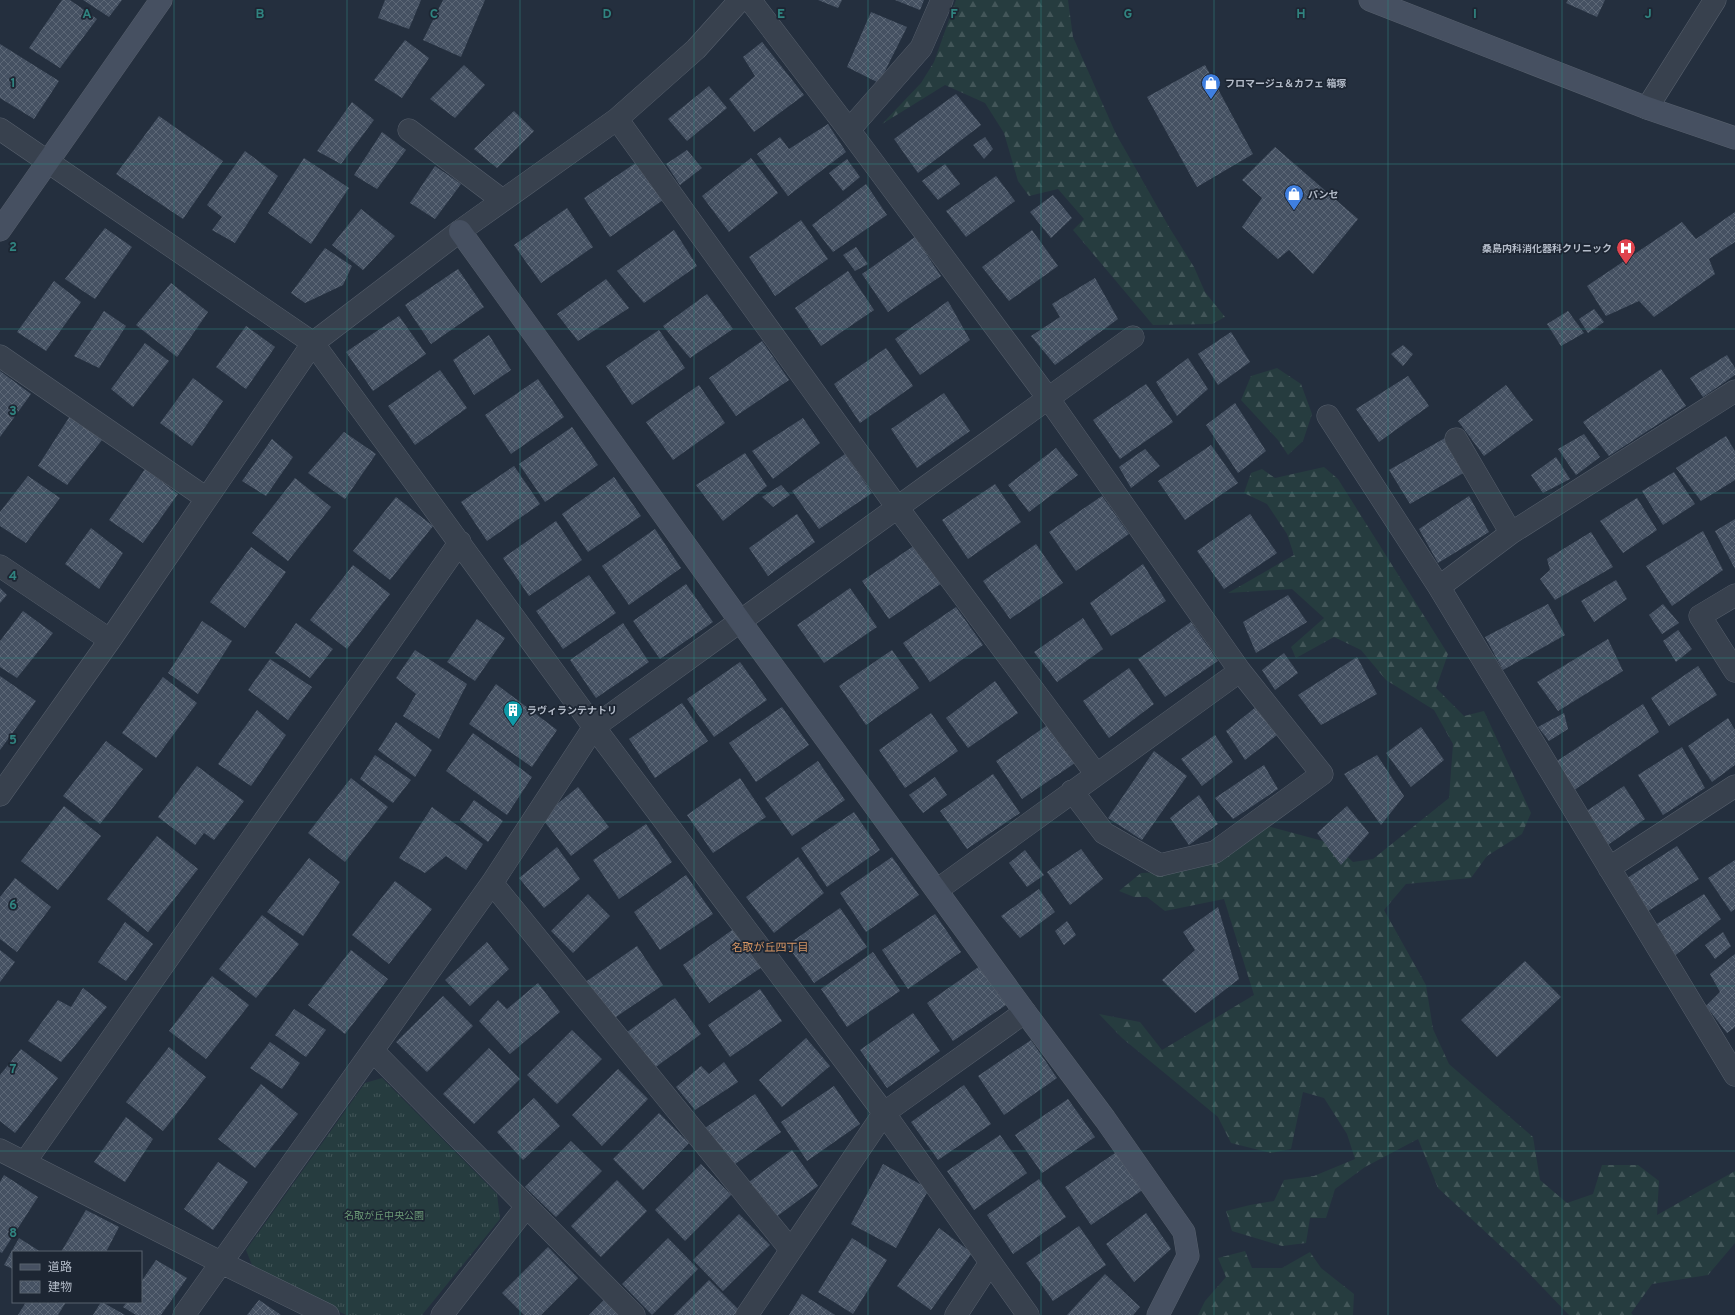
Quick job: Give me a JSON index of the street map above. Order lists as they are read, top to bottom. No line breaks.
{"districts":["名取が丘四丁目"],"parks":["名取が丘中央公園"],"places":{"shop":["フロマージュ＆カフェ 箱塚","パンセ"],"hospital":["桑島内科消化器科クリニック"],"building":["ラヴィランテナトリ"]},"legend":["道路","建物"],"grid":{"columns":["A","B","C","D","E","F","G","H","I","J"],"rows":["1","2","3","4","5","6","7","8"]}}
